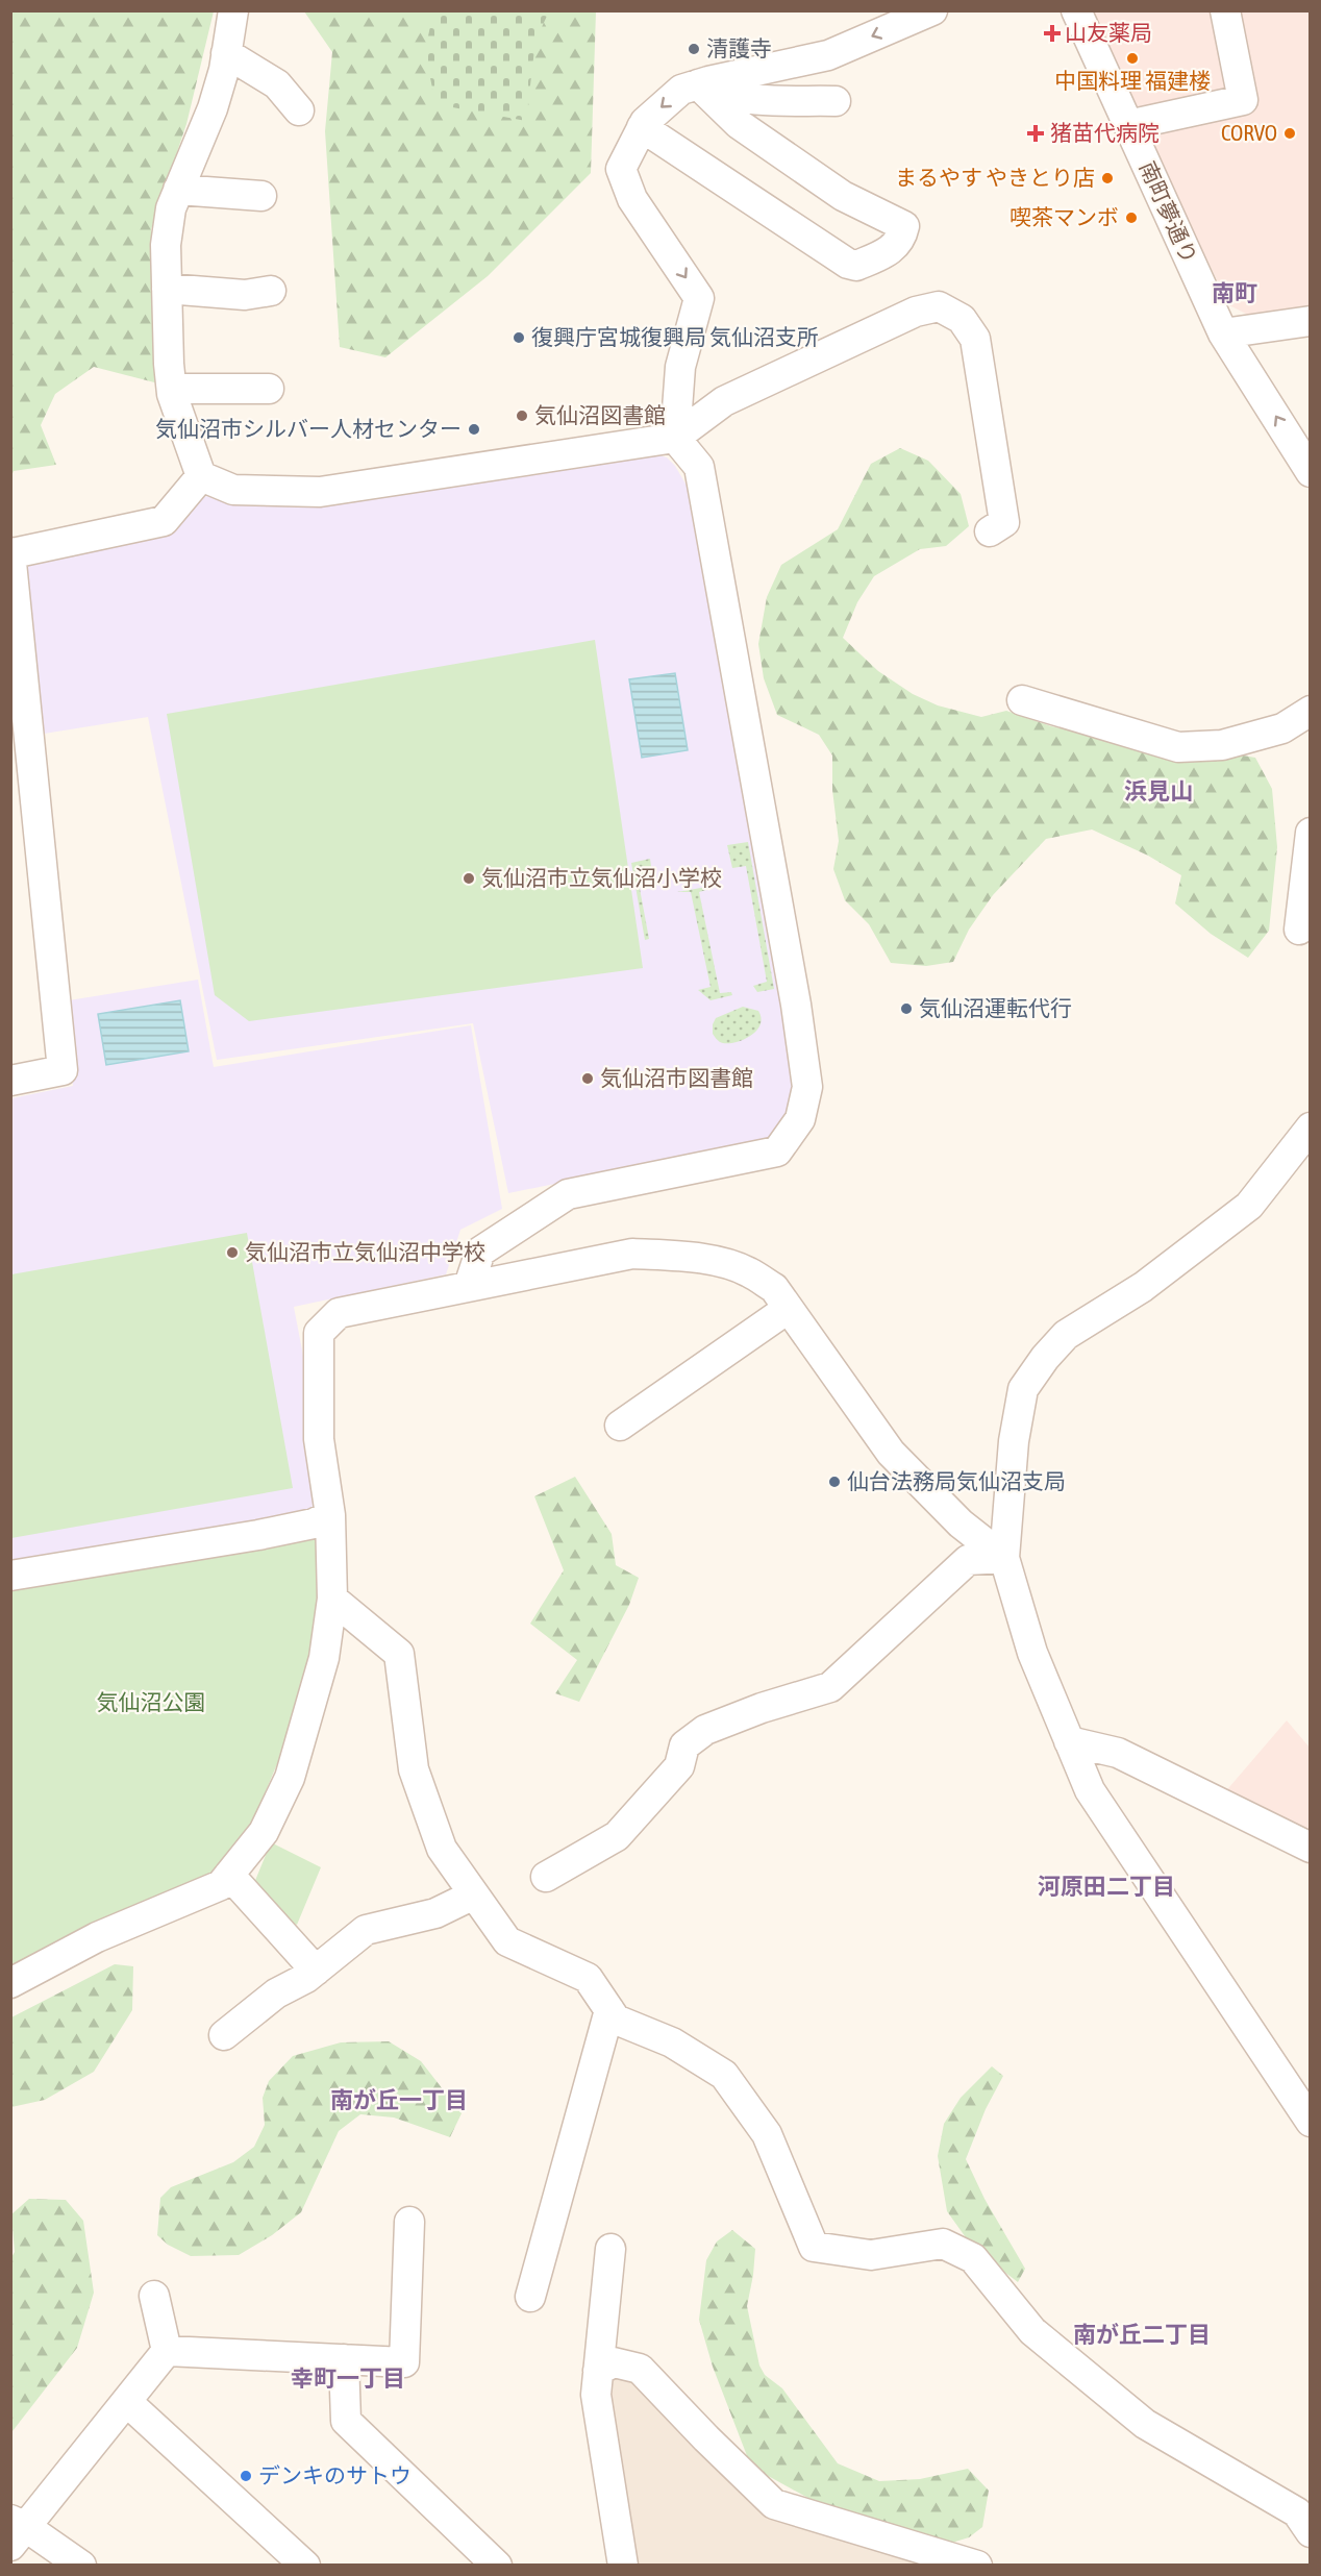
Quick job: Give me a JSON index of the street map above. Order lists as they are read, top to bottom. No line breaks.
{"streets":{"street":["南町夢通り"]},"districts":["南町","浜見山","河原田二丁目","南が丘一丁目","南が丘二丁目","幸町一丁目"],"parks":["気仙沼公園"],"places":{"health":["山友薬局","猪苗代病院"],"other":["清護寺","中国料理 福建楼","CORVO","まるやす やきとり店","喫茶マンボ","復興庁宮城復興局 気仙沼支所","気仙沼図書館","気仙沼市シルバー人材センター","気仙沼市立気仙沼小学校","気仙沼運転代行","気仙沼市図書館","気仙沼市立気仙沼中学校","仙台法務局気仙沼支局","デンキのサトウ"]}}
